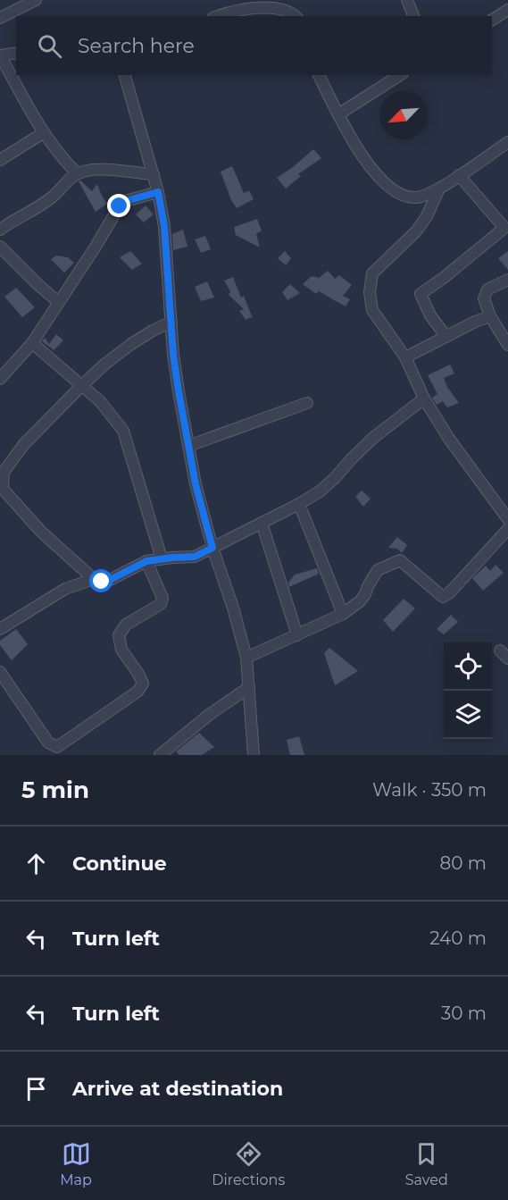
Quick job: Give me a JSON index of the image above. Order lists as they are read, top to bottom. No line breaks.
{"north":"bottom left","page":{"search":"Search here","heading":["5 min","Walk · 350 m"],"list":[["Continue","80 m"],["Turn left","240 m"],["Turn left","30 m"],"Arrive at destination"],"nav":["Map","Directions","Saved"]}}
